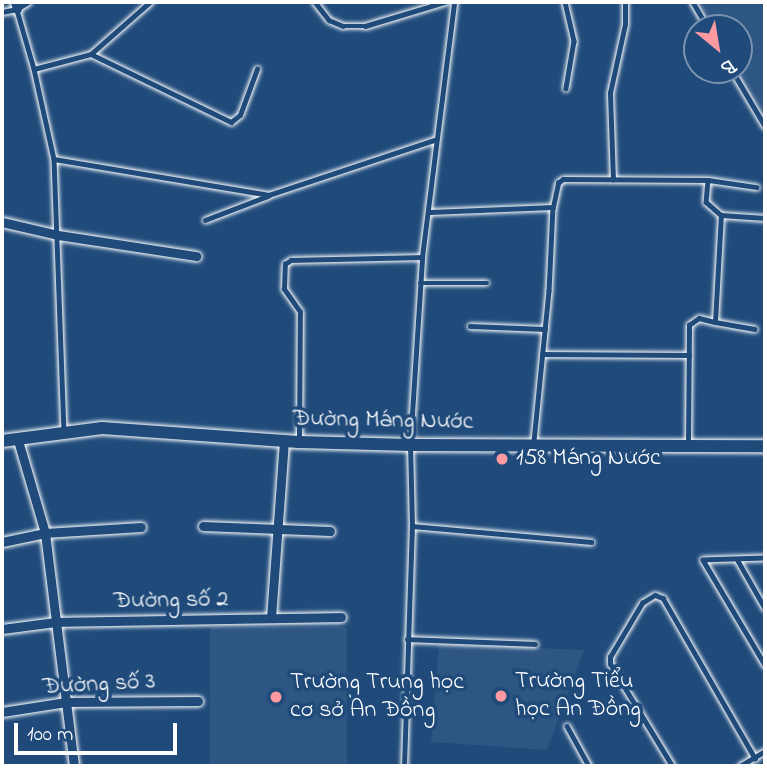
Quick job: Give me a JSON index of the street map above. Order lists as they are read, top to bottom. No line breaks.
{"streets":{"main road":["Đường Máng Nước"],"street":["Đường số 2","Đường số 3"]},"places":["158 Máng Nước","Trường Tiểu học An Đồng","Trường Trung học cơ sở An Đồng"],"scale_bar":"100 m","north":"bottom right"}
